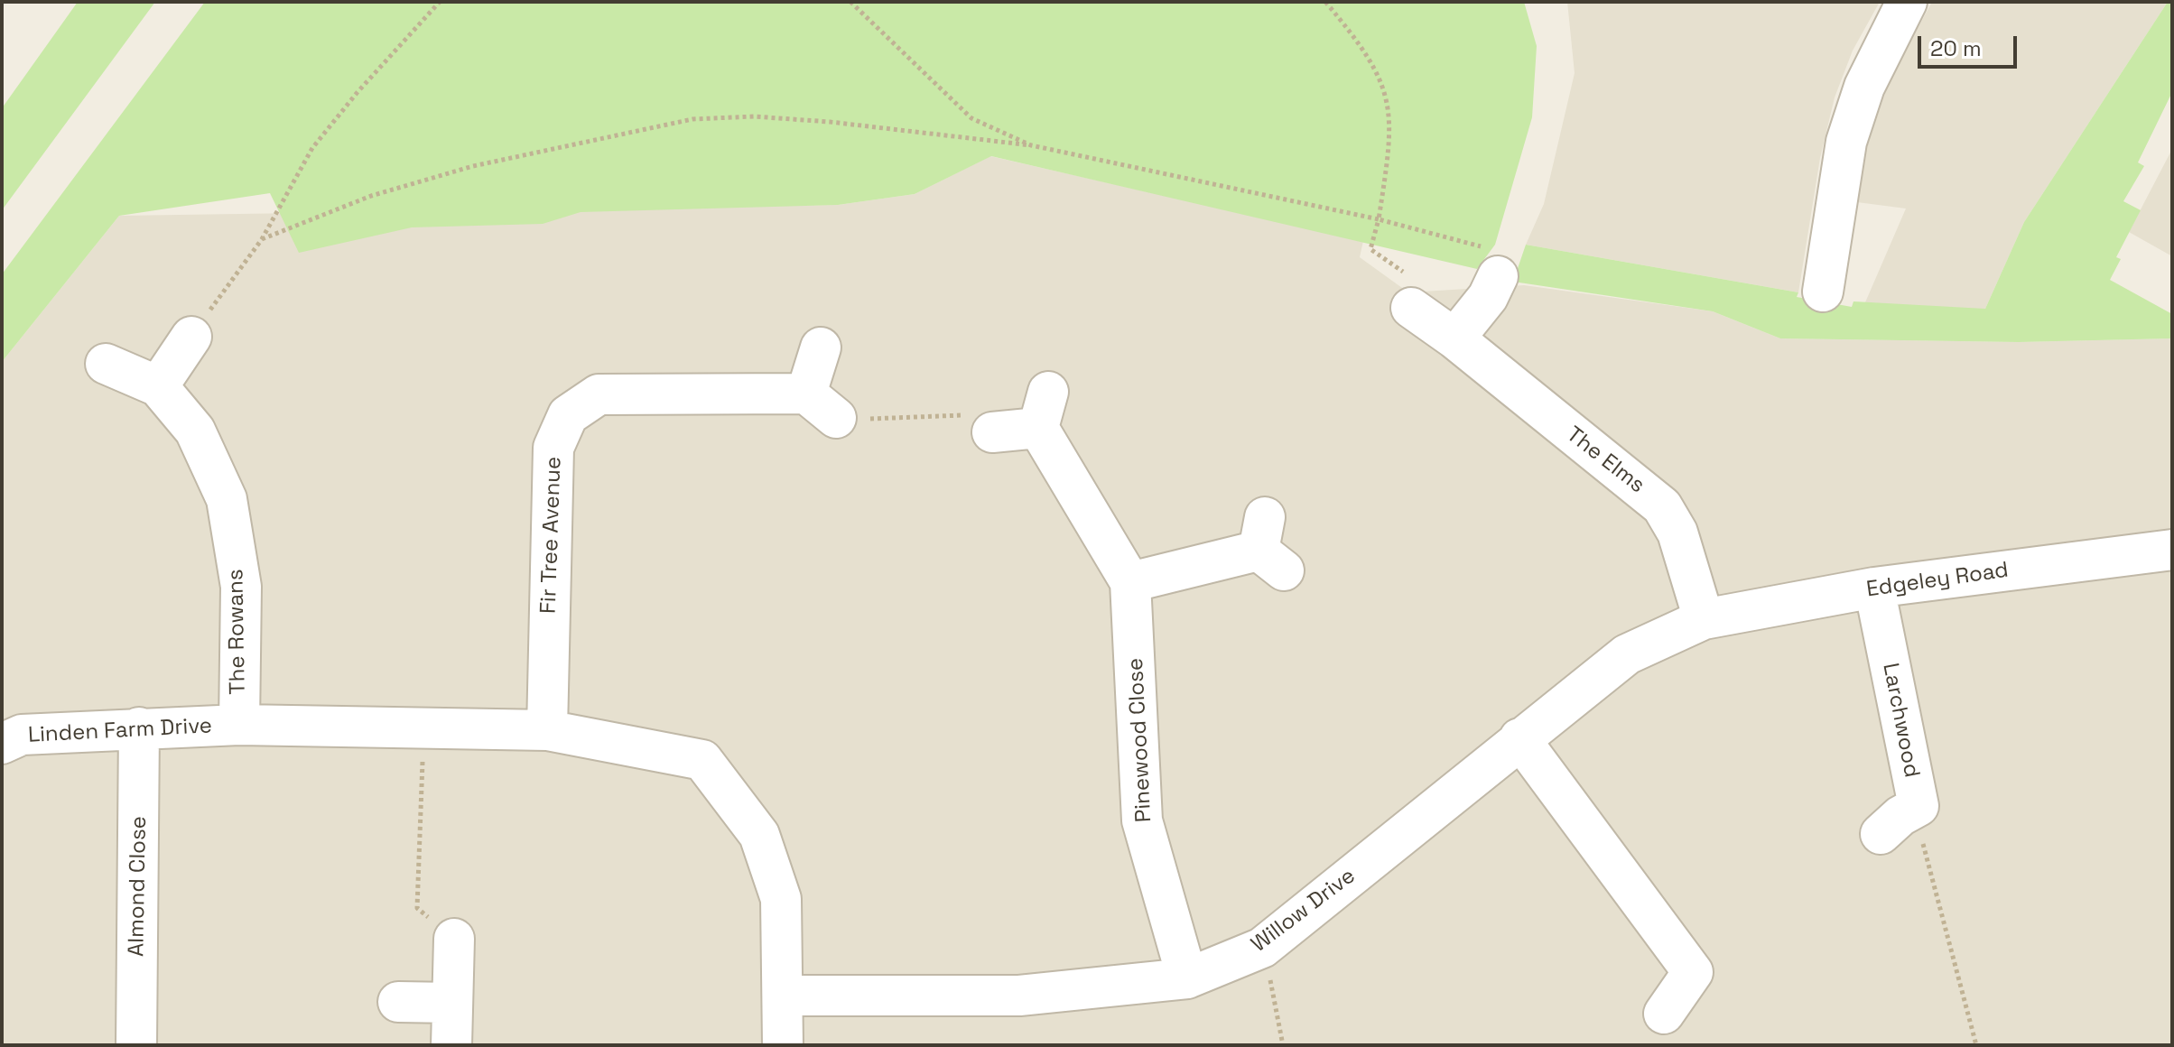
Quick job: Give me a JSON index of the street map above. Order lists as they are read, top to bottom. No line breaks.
{"streets":{"street":["The Elms","Fir Tree Avenue","Edgeley Road","The Rowans","Larchwood","Linden Farm Drive","Pinewood Close","Almond Close","Willow Drive"]},"crossings":[["The Elms","Edgeley Road"],["The Elms","Willow Drive"],["Fir Tree Avenue","Linden Farm Drive"],["Edgeley Road","Larchwood"],["Edgeley Road","Willow Drive"],["The Rowans","Linden Farm Drive"],["Linden Farm Drive","Almond Close"],["Linden Farm Drive","Willow Drive"],["Pinewood Close","Willow Drive"]],"scale_bar":"20 m"}
